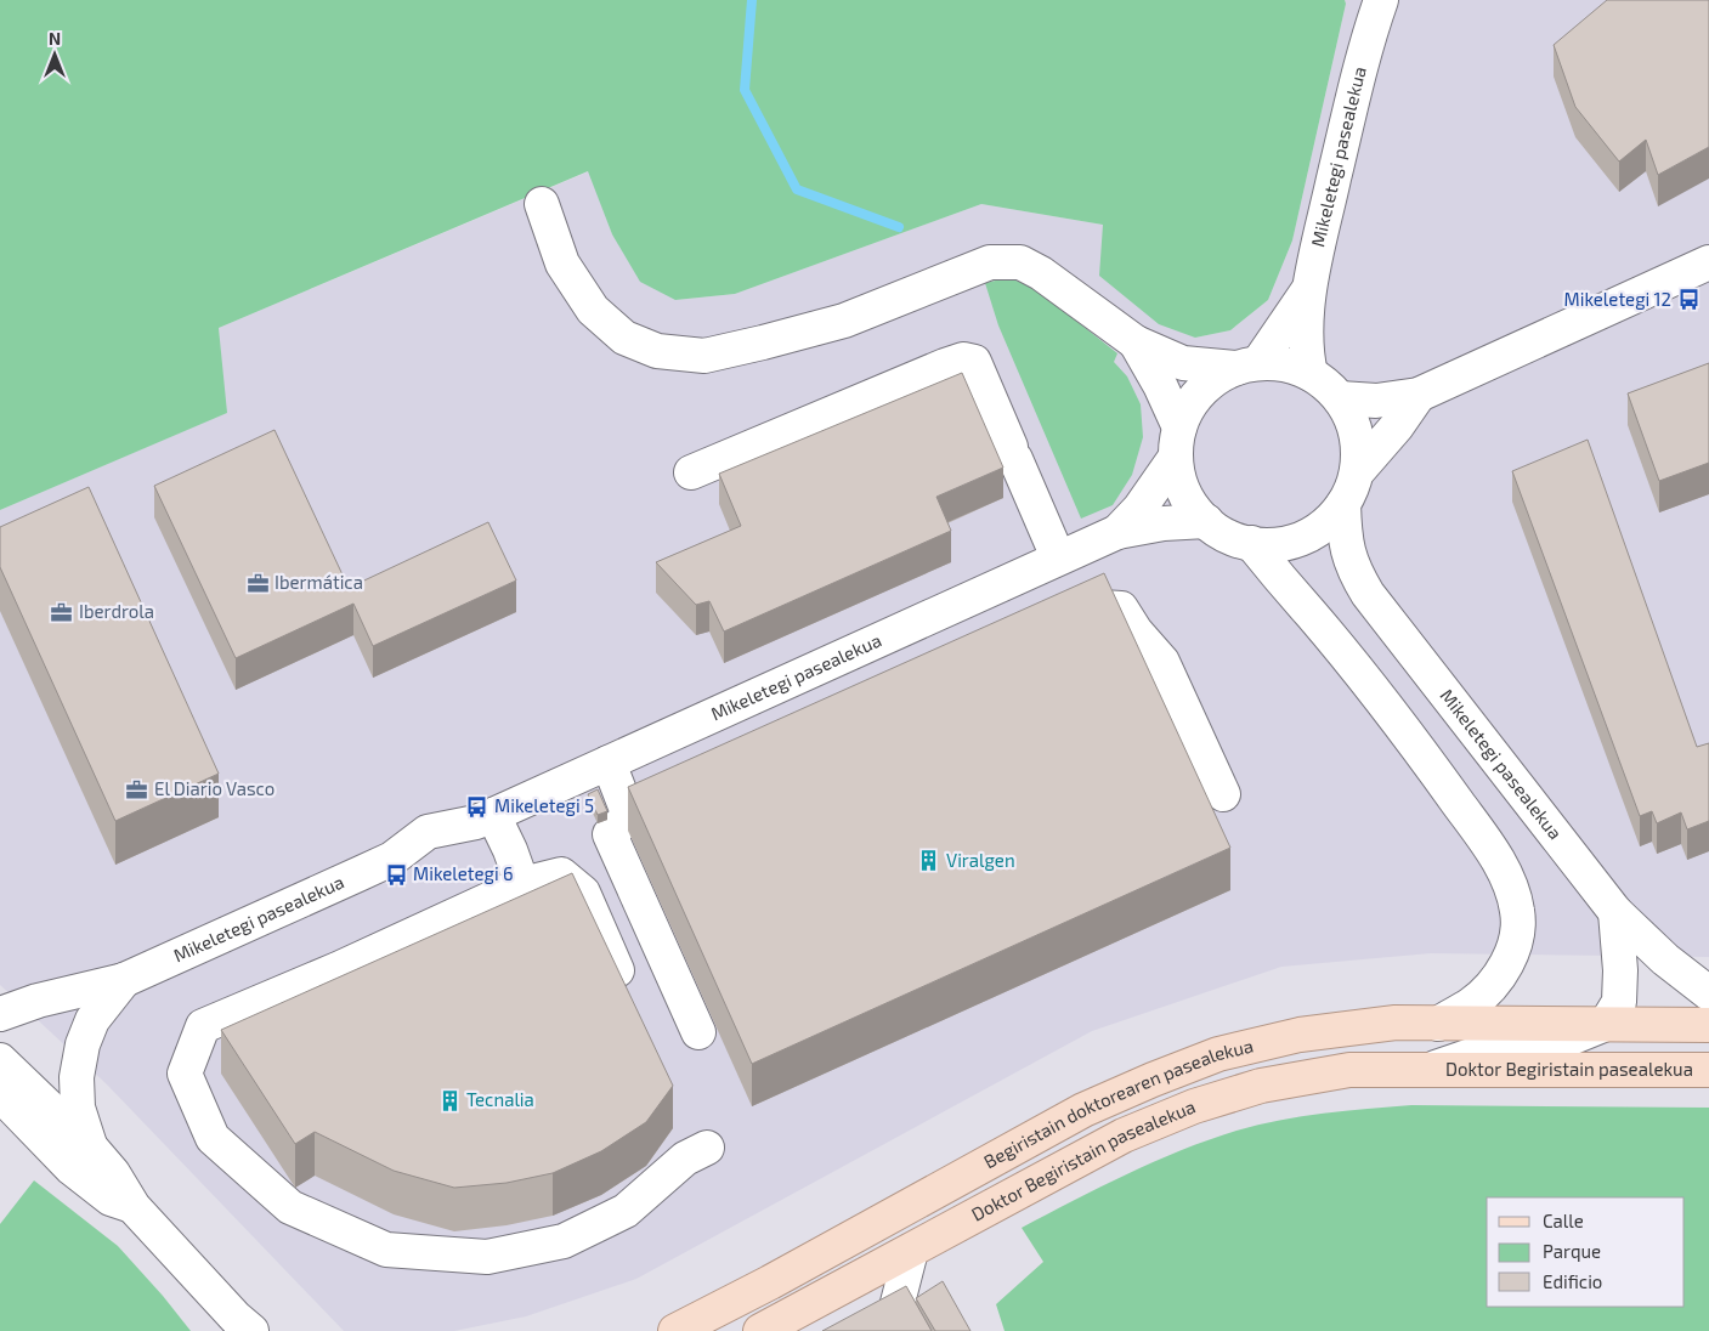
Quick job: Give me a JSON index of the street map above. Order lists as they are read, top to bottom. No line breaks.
{"streets":{"main road":["Doktor Begiristain pasealekua","Begiristain doktorearen pasealekua"],"street":["Mikeletegi pasealekua"]},"crossings":[["Doktor Begiristain pasealekua","Begiristain doktorearen pasealekua"]],"places":{"bus stop":["Mikeletegi 12","Mikeletegi 5","Mikeletegi 6"],"office":["Ibermática","Iberdrola","El Diario Vasco"],"building":["Viralgen","Tecnalia"]},"legend":["Calle","Parque","Edificio"],"north":"top"}
